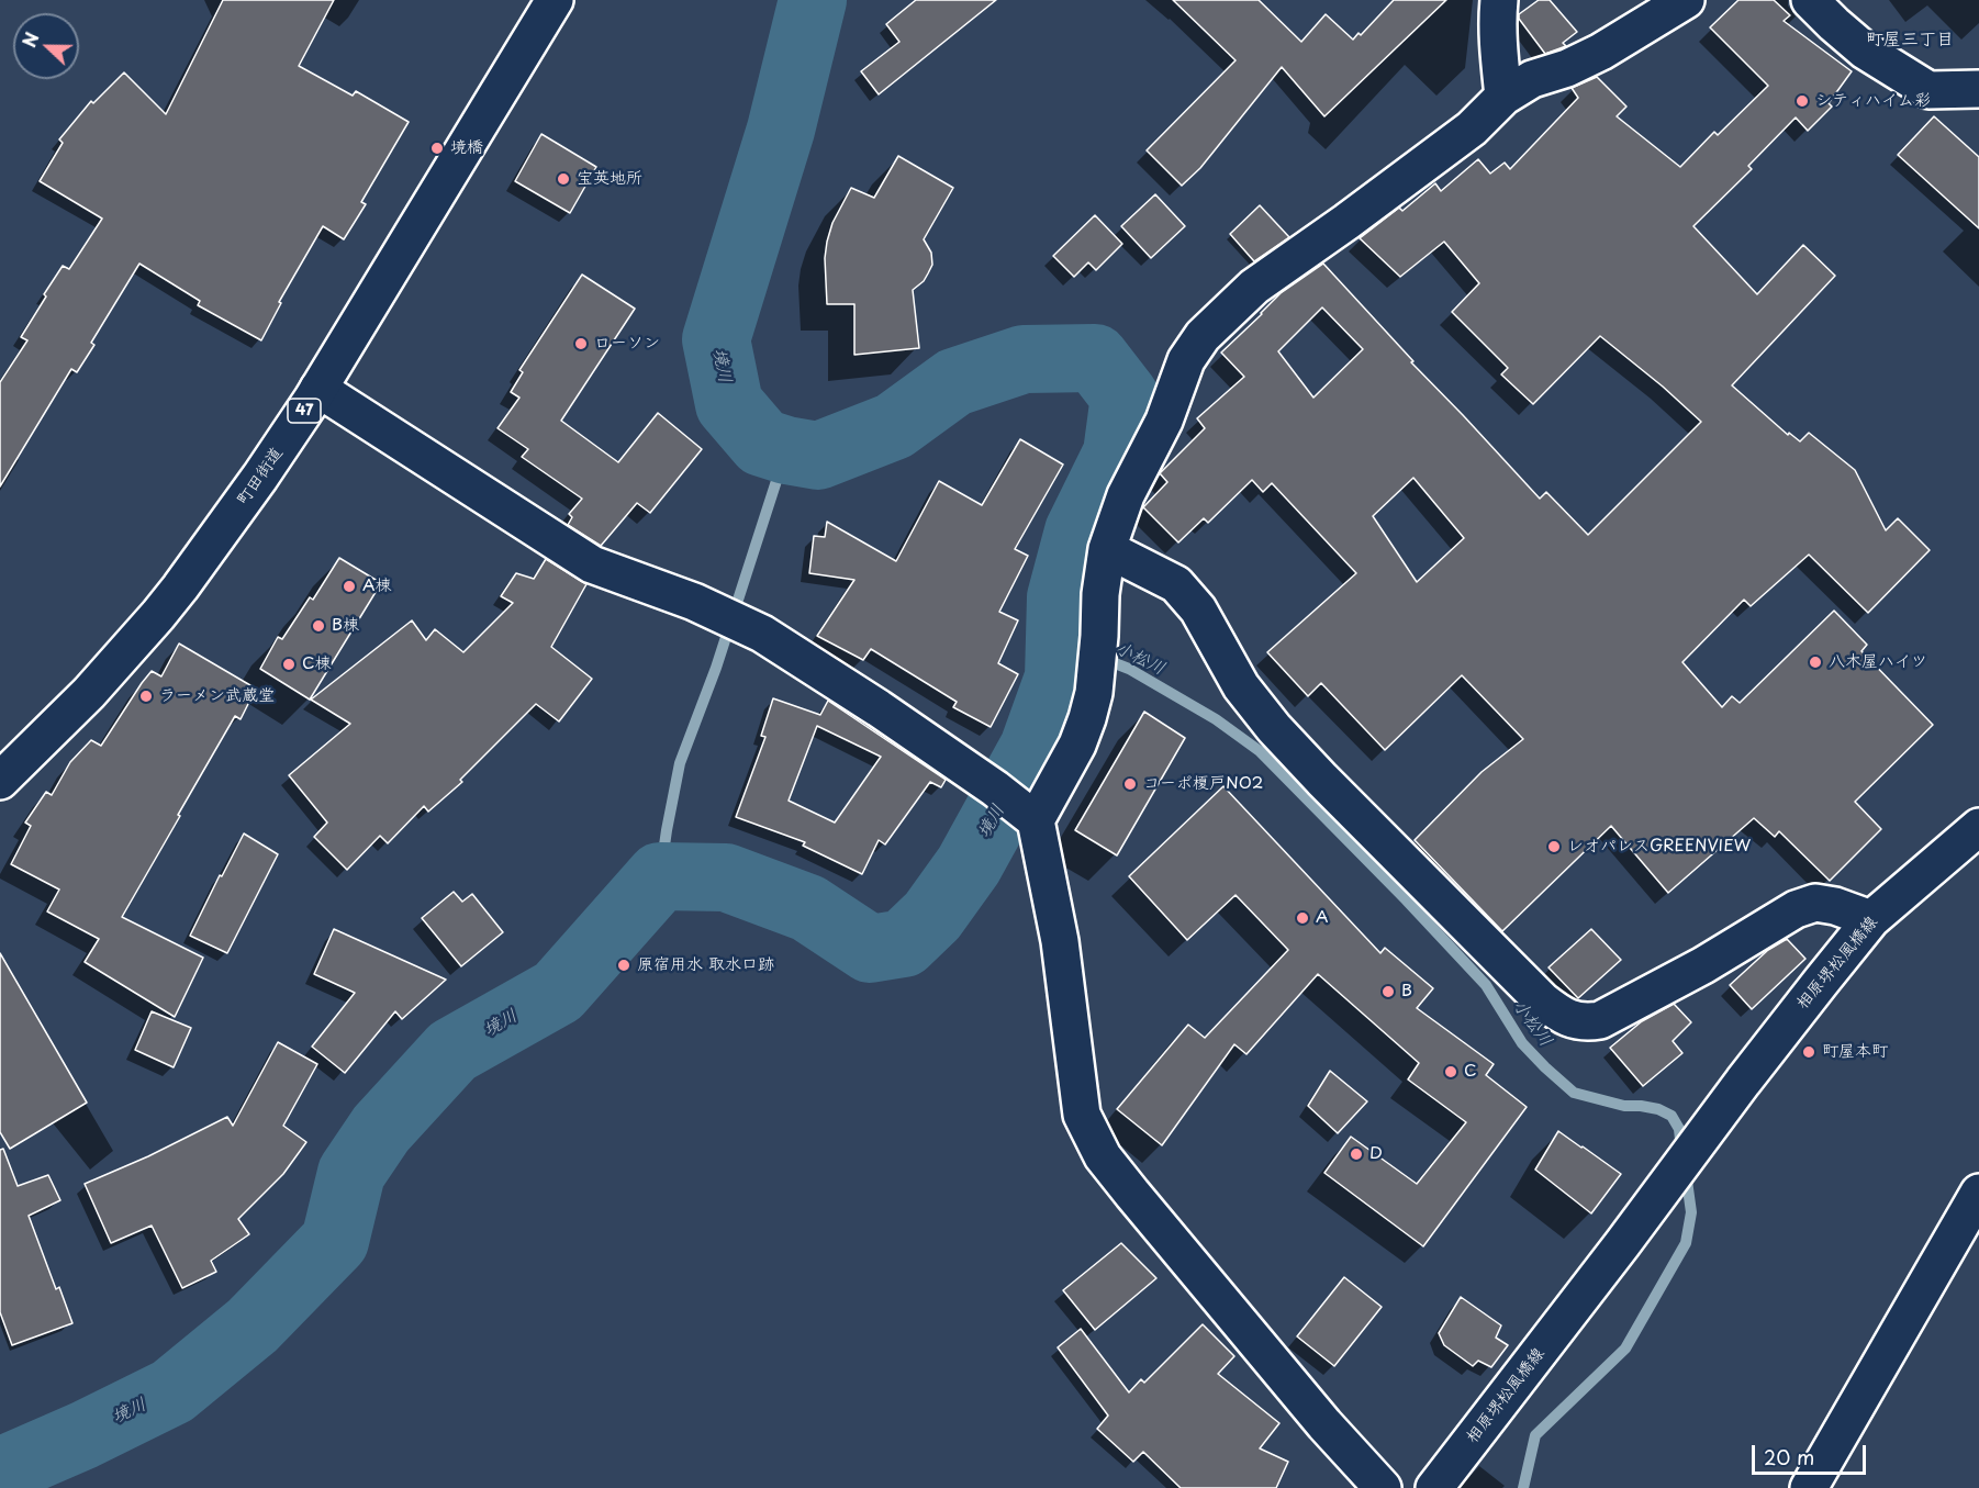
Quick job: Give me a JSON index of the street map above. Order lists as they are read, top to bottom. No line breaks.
{"streets":{"street":["47","町田街道","相原堺松風橋線"]},"districts":["町屋三丁目"],"water":["境川","小松川"],"places":["シティハイム彩","境橋","宝英地所","ローソン","A棟","B棟","八木屋ハイツ","C棟","ラーメン武蔵堂","コーポ榎戸NO2","レオパレスGREENVIEW","A","原宿用水 取水口跡","B","町屋本町","C","D"],"scale_bar":"20 m","north":"left"}
